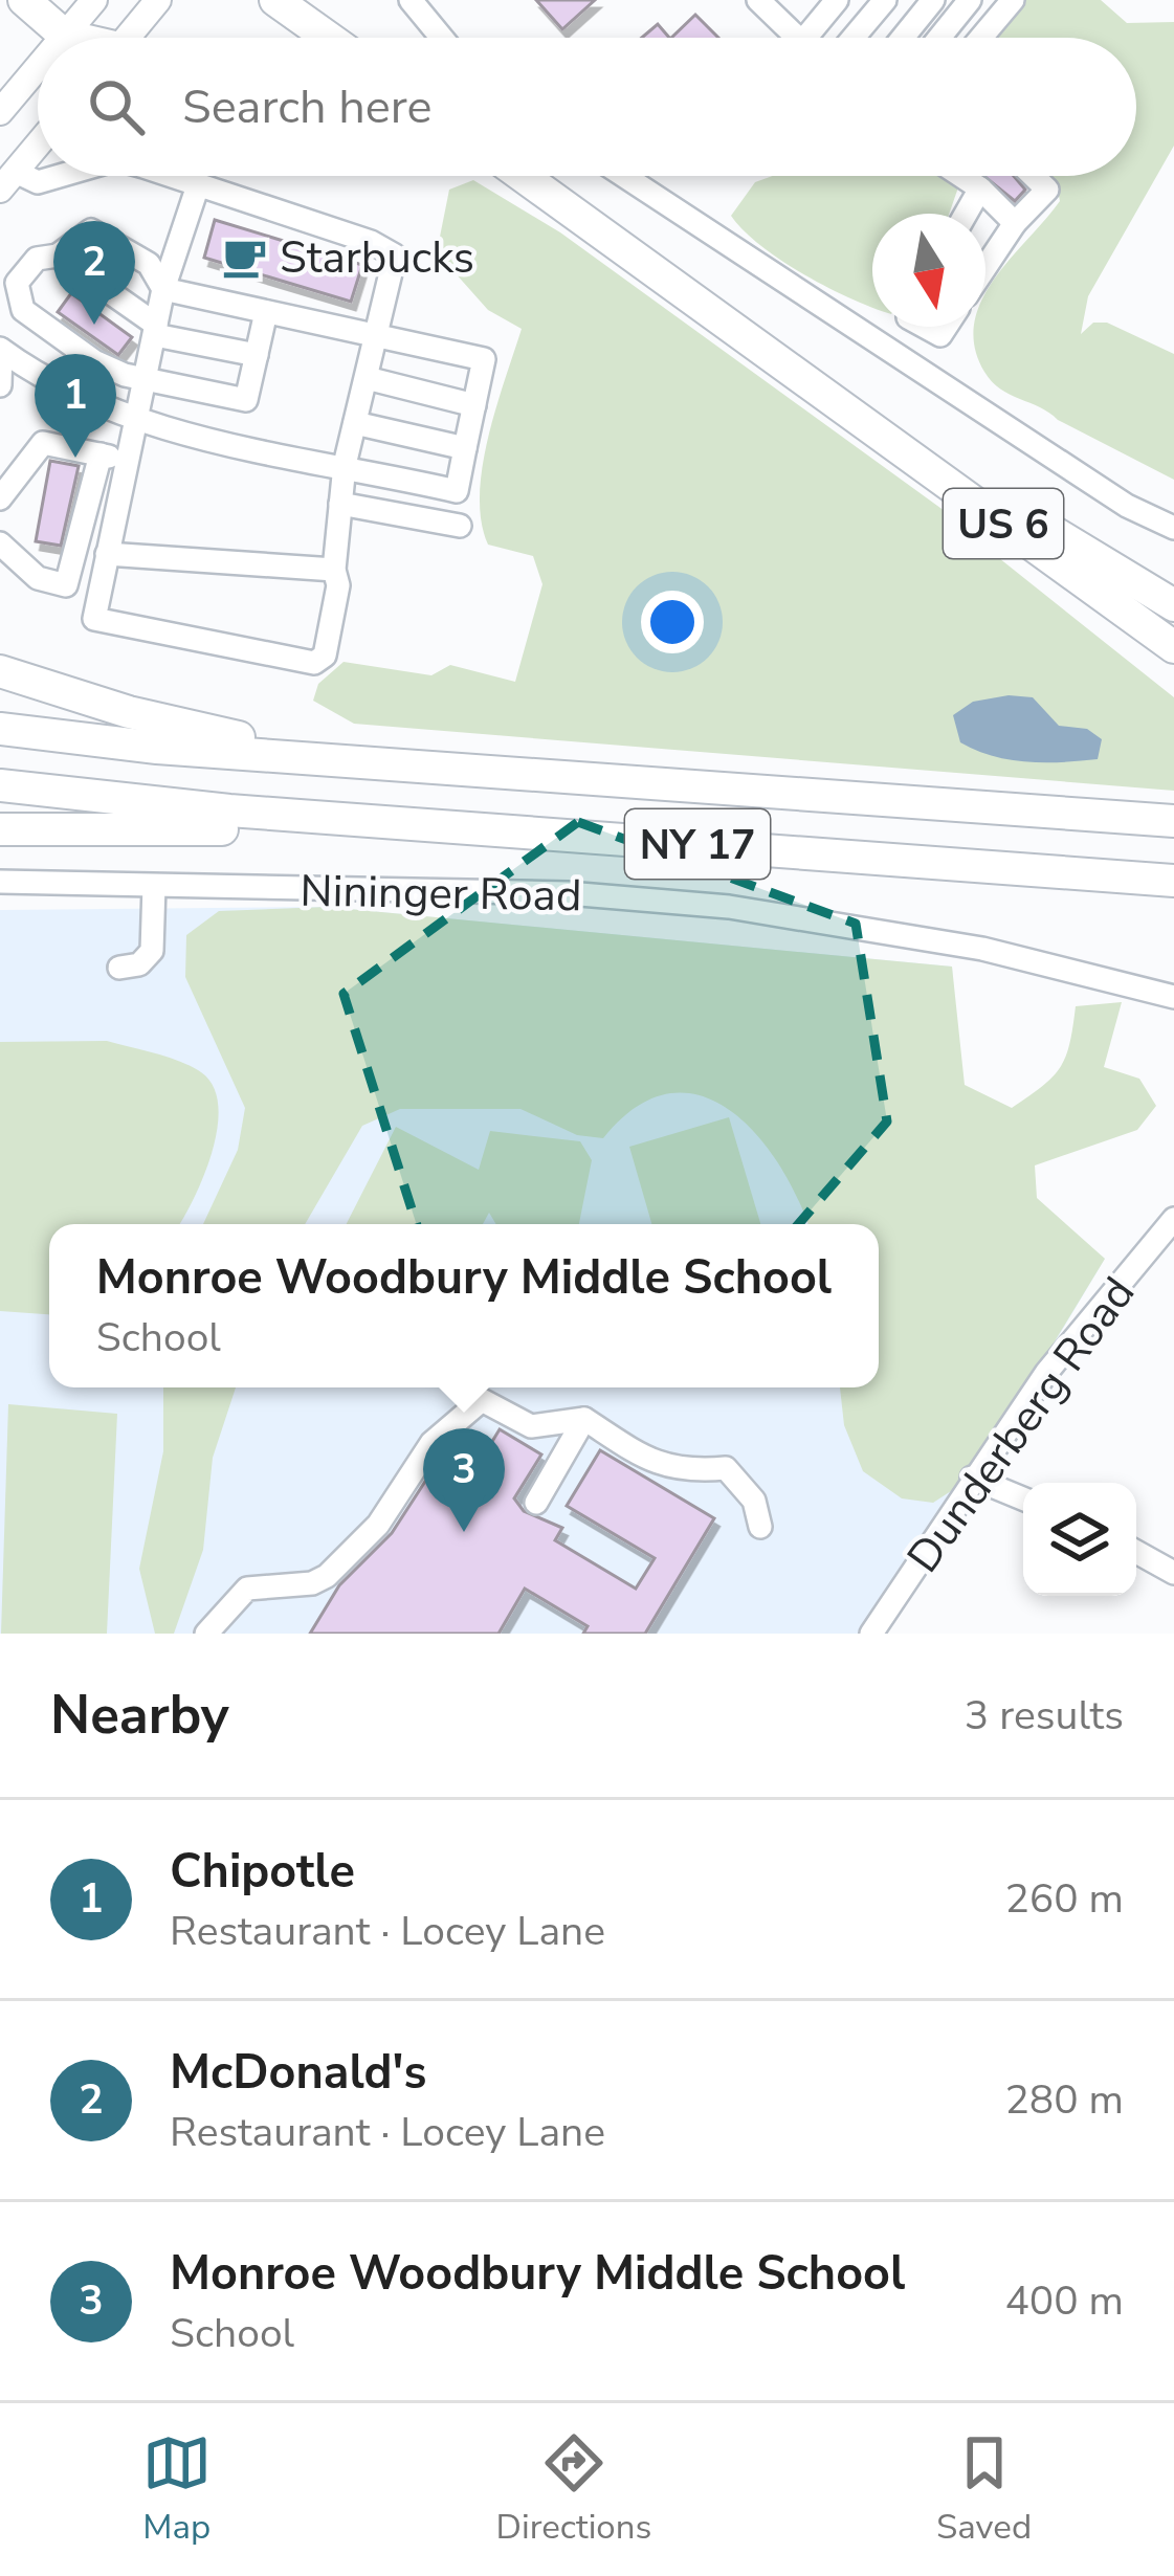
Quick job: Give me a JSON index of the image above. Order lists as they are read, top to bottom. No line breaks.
{"streets":{"highway":["US 6","NY 17"],"street":["Nininger Road","Dunderberg Road"]},"places":{"cafe":["Starbucks"]},"north":"bottom","page":{"search":"Search here","pins":["2","1","3"],"popup":["Monroe Woodbury Middle School","School"],"heading":["Nearby","3 results"],"list":[{"mark":"1","name":"Chipotle","note":"Restaurant · Locey Lane","value":"260 m"},{"mark":"2","name":"McDonald's","note":"Restaurant · Locey Lane","value":"280 m"},{"mark":"3","name":"Monroe Woodbury Middle School","note":"School","value":"400 m"}],"nav":["Map","Directions","Saved"]}}
